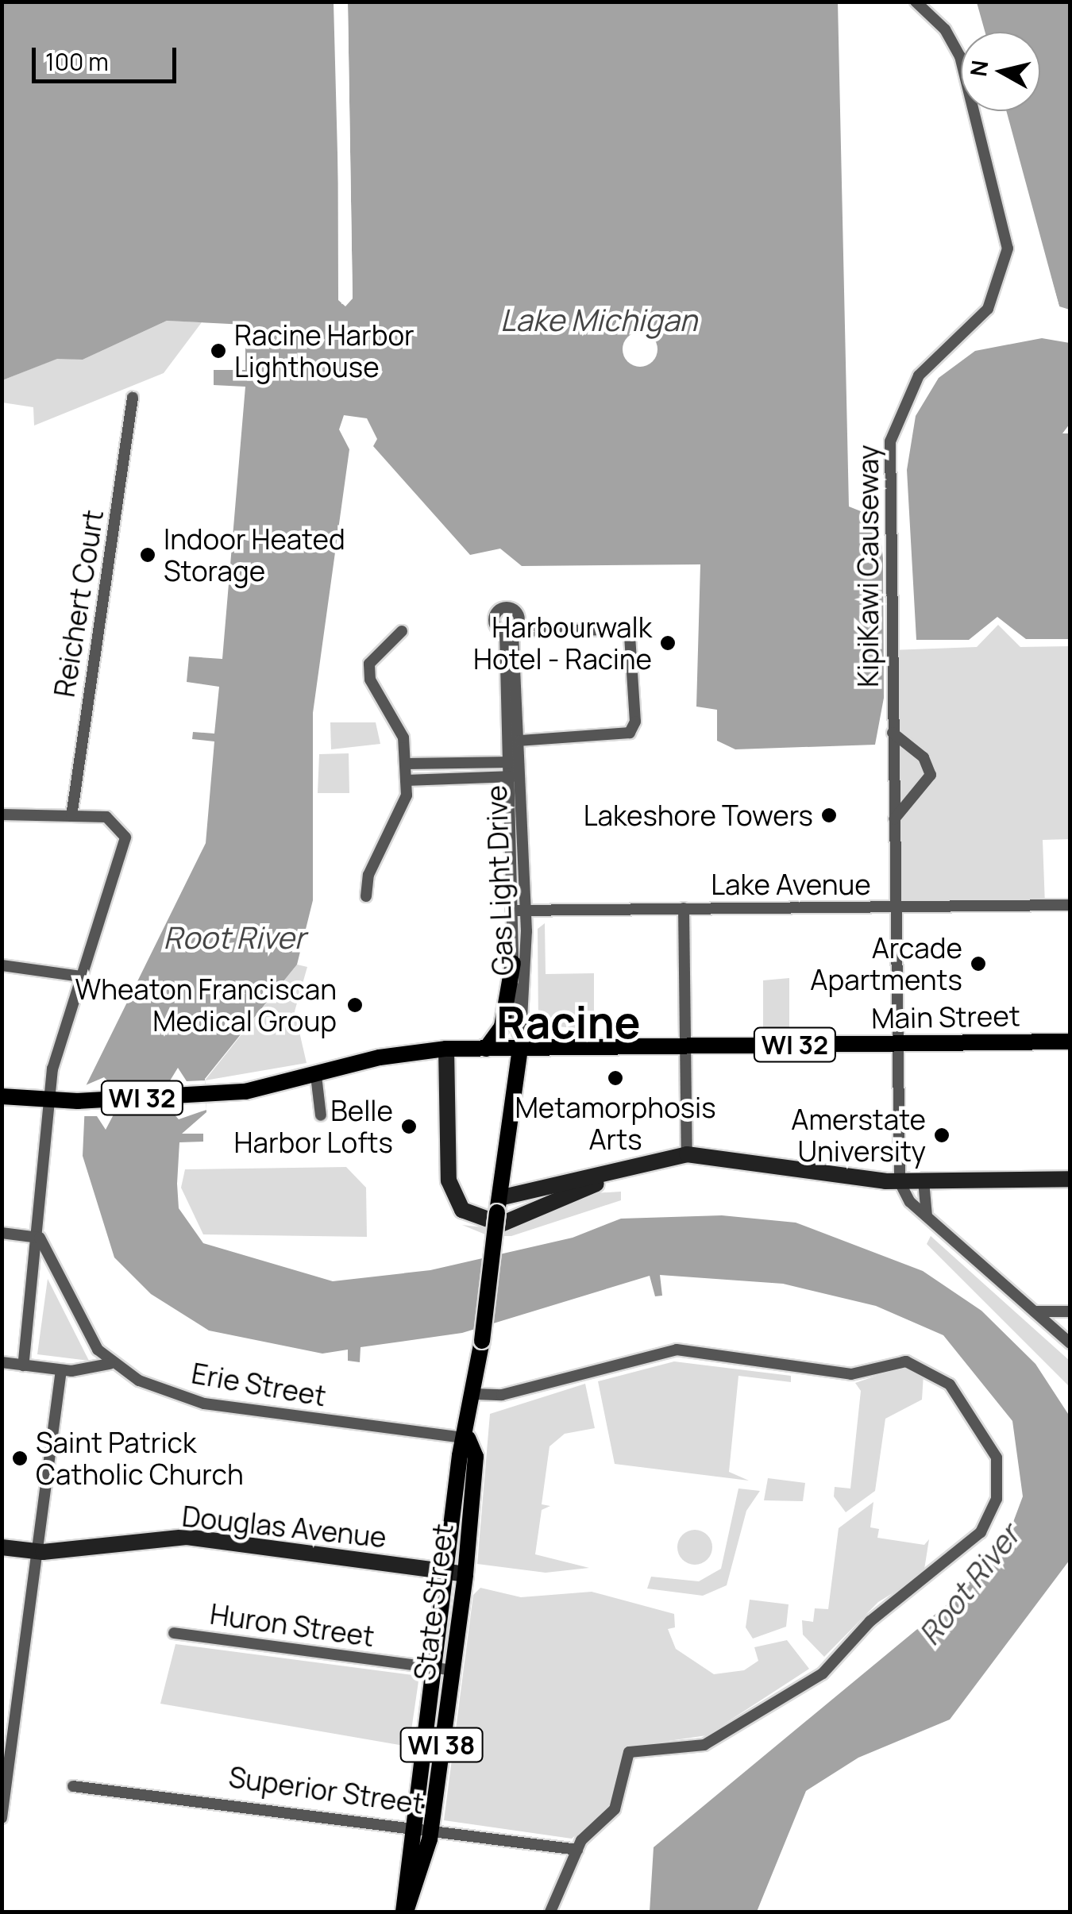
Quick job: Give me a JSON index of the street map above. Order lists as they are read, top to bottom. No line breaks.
{"streets":{"main road":["Main Street","WI 32","State Street","WI 38"],"street":["KipiKawi Causeway","Reichert Court","Gas Light Drive","Lake Avenue","Erie Street","Douglas Avenue","Huron Street","Superior Street"]},"crossings":[["KipiKawi Causeway","Lake Avenue"],["KipiKawi Causeway","Main Street"],["Gas Light Drive","Lake Avenue"],["Gas Light Drive","Main Street"],["Gas Light Drive","State Street"],["Main Street","WI 32"],["Main Street","State Street"],["Erie Street","State Street"],["Douglas Avenue","State Street"],["State Street","Huron Street"],["State Street","Superior Street"]],"districts":["Racine"],"water":["Lake Michigan","Root River"],"places":["Racine Harbor Lighthouse","Indoor Heated Storage","Harbourwalk Hotel - Racine","Lakeshore Towers","Arcade Apartments","Wheaton Franciscan Medical Group","Metamorphosis Arts","Belle Harbor Lofts","Amerstate University","Saint Patrick Catholic Church"],"scale_bar":"100 m","north":"left"}
